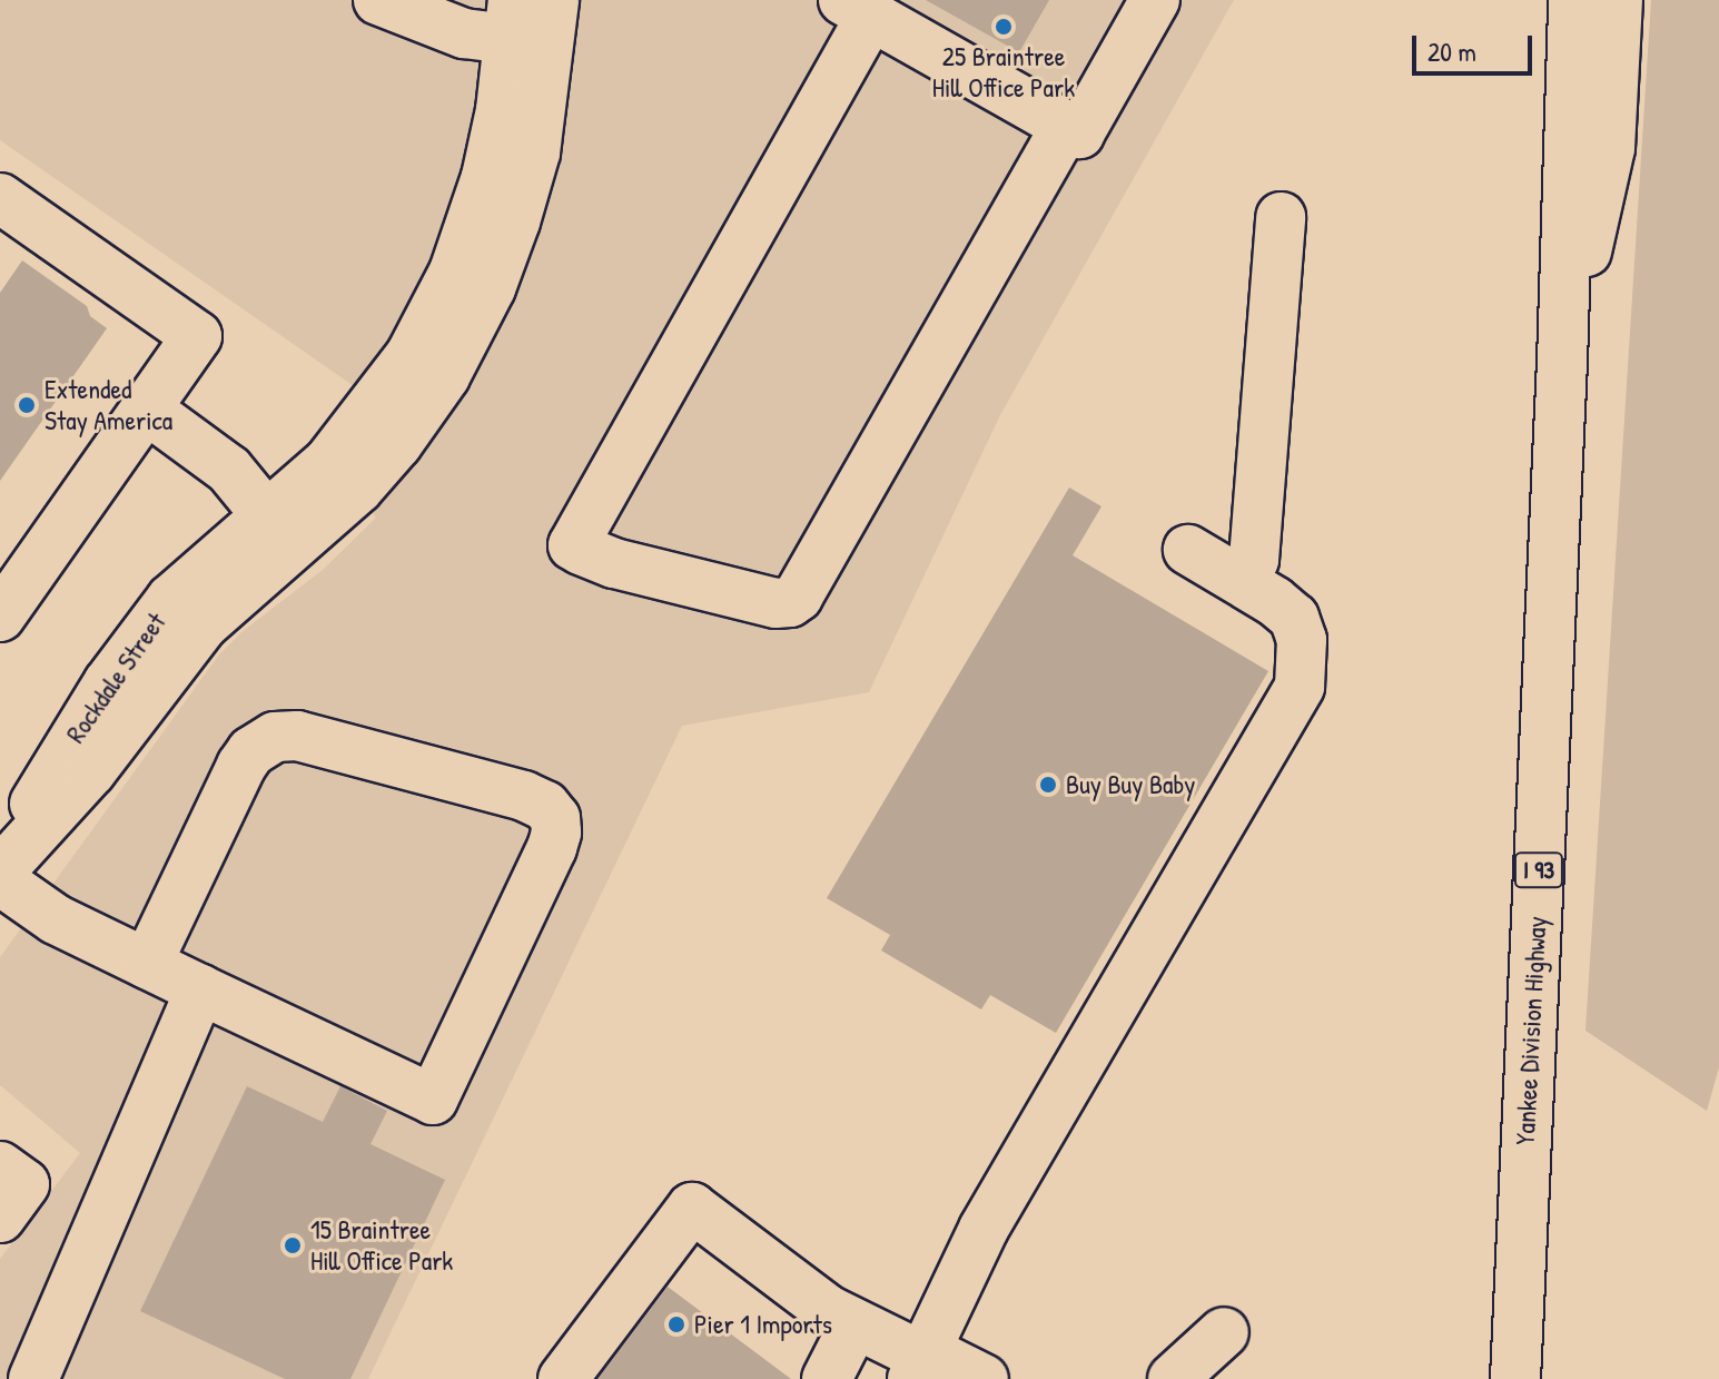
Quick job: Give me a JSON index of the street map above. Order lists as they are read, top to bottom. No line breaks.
{"streets":{"main road":["Rockdale Street","I 93","Yankee Division Highway"]},"crossings":[["I 93","Yankee Division Highway"]],"places":["25 Braintree Hill Office Park","Extended Stay America","Buy Buy Baby","15 Braintree Hill Office Park","Pier 1 Imports"],"scale_bar":"20 m"}
